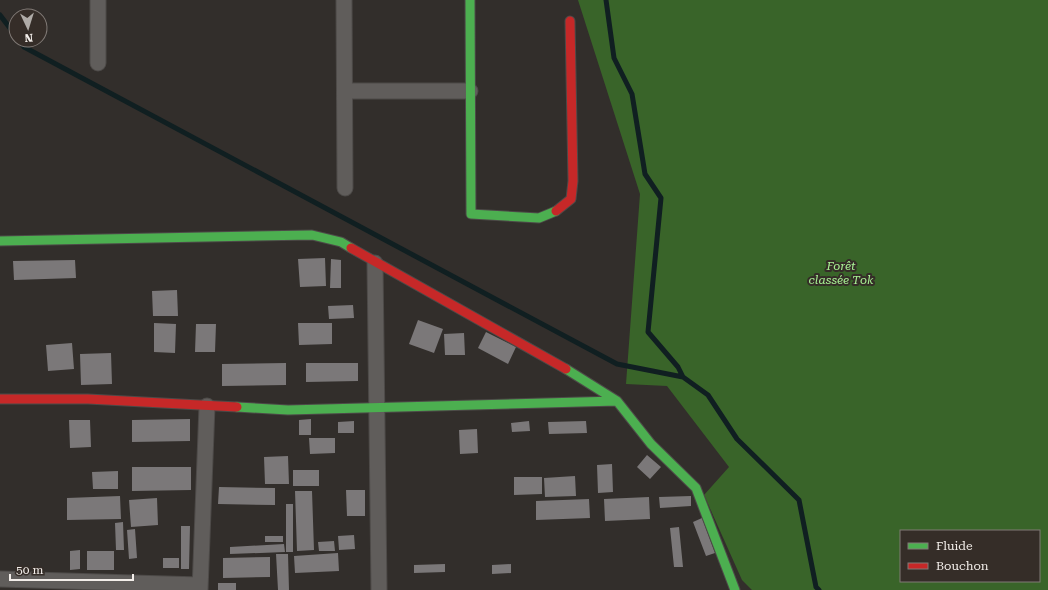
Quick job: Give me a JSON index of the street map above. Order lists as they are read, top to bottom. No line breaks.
{"parks":["Forêt classée Tok"],"legend":["Fluide","Bouchon"],"scale_bar":"50 m","north":"bottom"}
